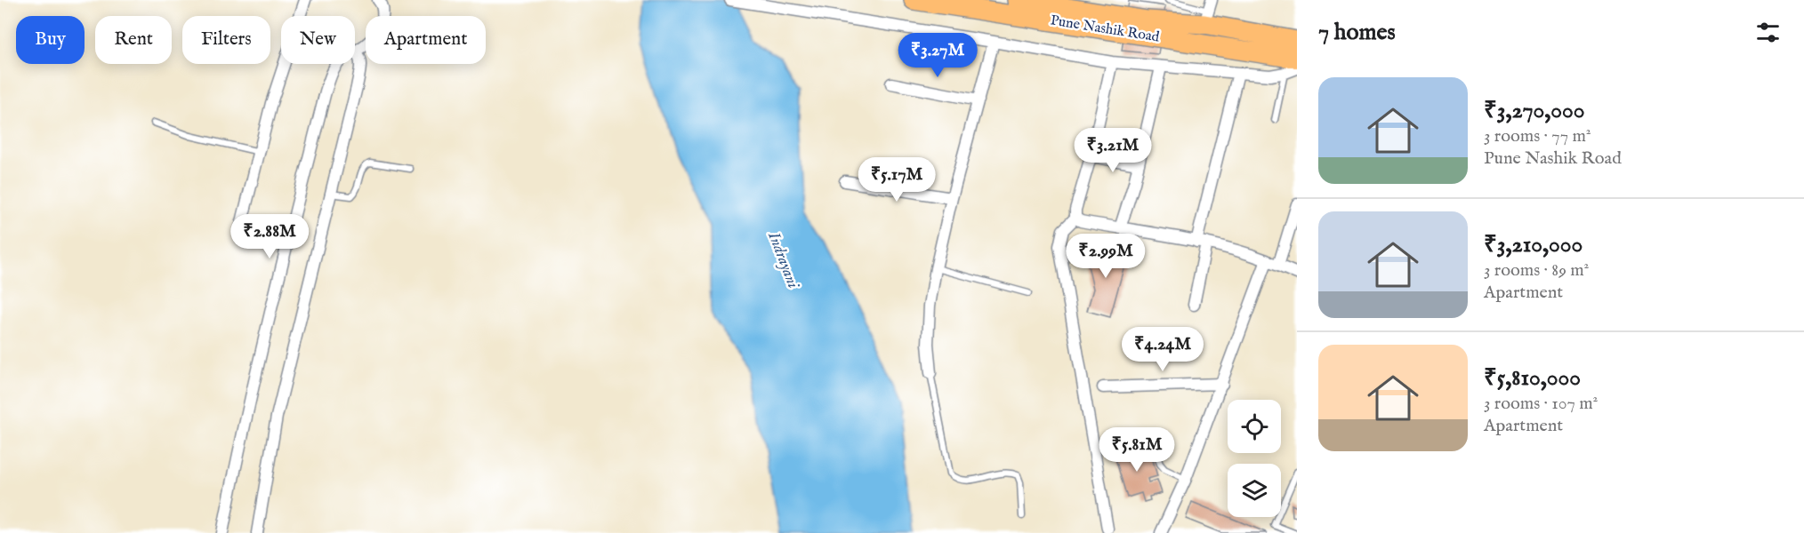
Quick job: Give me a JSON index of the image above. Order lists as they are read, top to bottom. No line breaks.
{"streets":{"highway":["Pune Nashik Road"]},"water":["Indrayani"],"page":{"heading":"7 homes","chip":["Buy","Rent","Filters","New","Apartment"],"price":["₹3.27M","₹3.21M","₹5.17M","₹2.88M","₹2.99M","₹4.24M","₹5.81M"],"list":[{"name":"₹3,270,000","note":"3 rooms · 77 m² · Pune Nashik Road"},{"name":"₹3,210,000","note":"3 rooms · 89 m² · Apartment"},{"name":"₹5,810,000","note":"3 rooms · 107 m² · Apartment"}]}}
